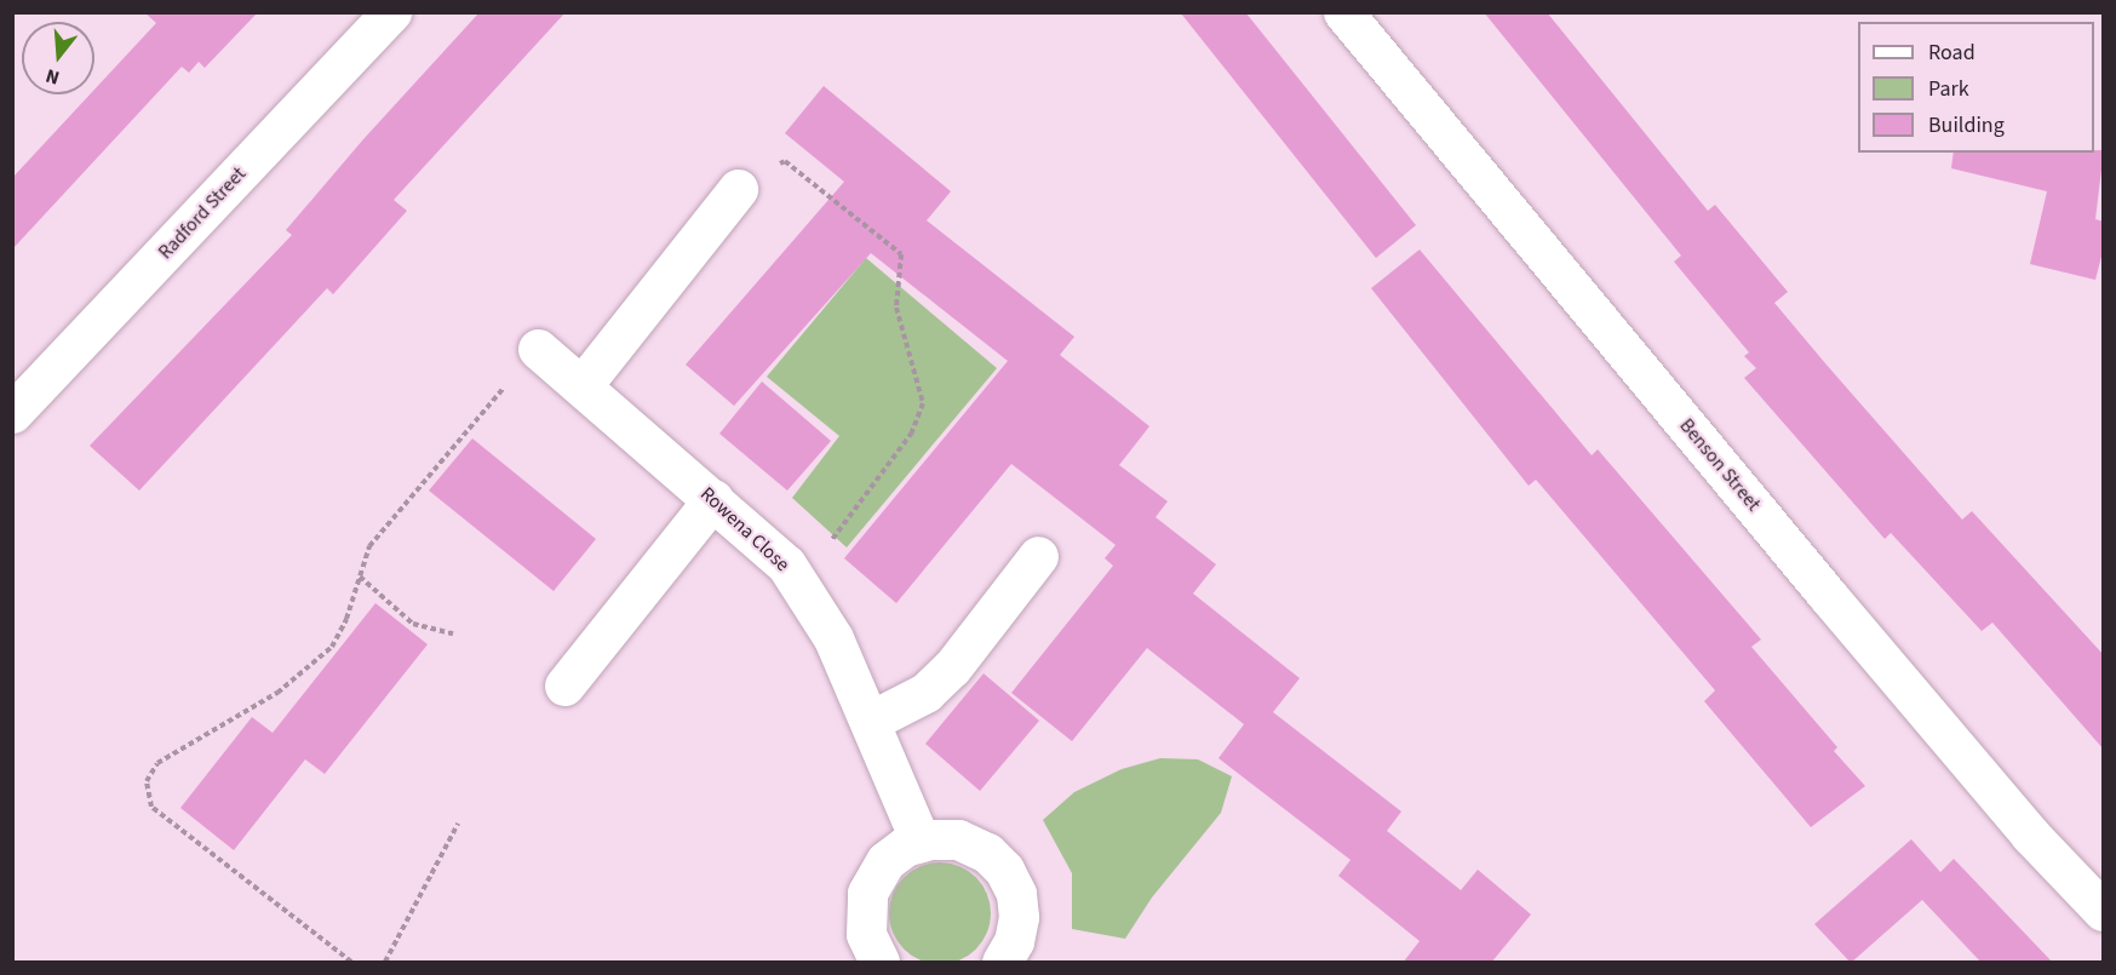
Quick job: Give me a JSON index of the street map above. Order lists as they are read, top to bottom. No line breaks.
{"streets":{"street":["Radford Street","Benson Street","Rowena Close"]},"legend":["Road","Park","Building"],"north":"bottom"}
